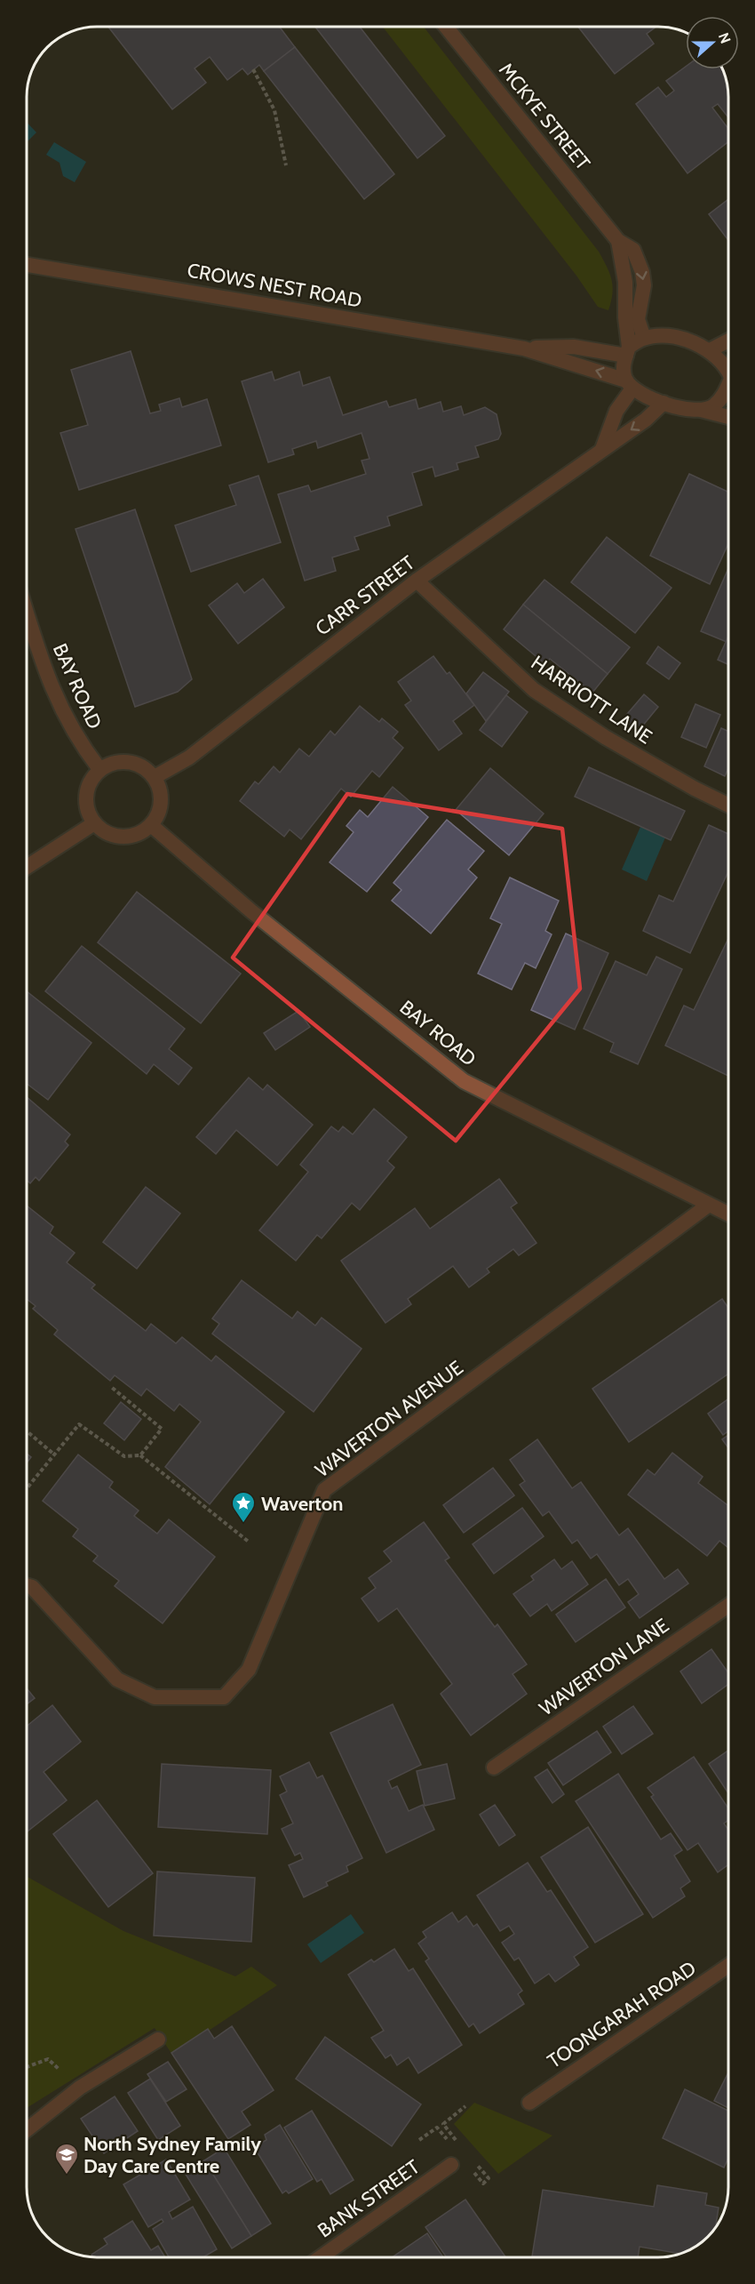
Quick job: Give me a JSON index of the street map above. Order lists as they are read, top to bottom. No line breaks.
{"streets":{"street":["MCKYE STREET","CROWS NEST ROAD","CARR STREET","BAY ROAD","HARRIOTT LANE","WAVERTON AVENUE","WAVERTON LANE","TOONGARAH ROAD","BANK STREET"]},"crossings":[["MCKYE STREET","CROWS NEST ROAD"],["CARR STREET","BAY ROAD"],["CARR STREET","HARRIOTT LANE"],["BAY ROAD","WAVERTON AVENUE"]],"places":{"place":["Waverton"],"school or university":["North Sydney Family Day Care Centre"]},"north":"right"}
